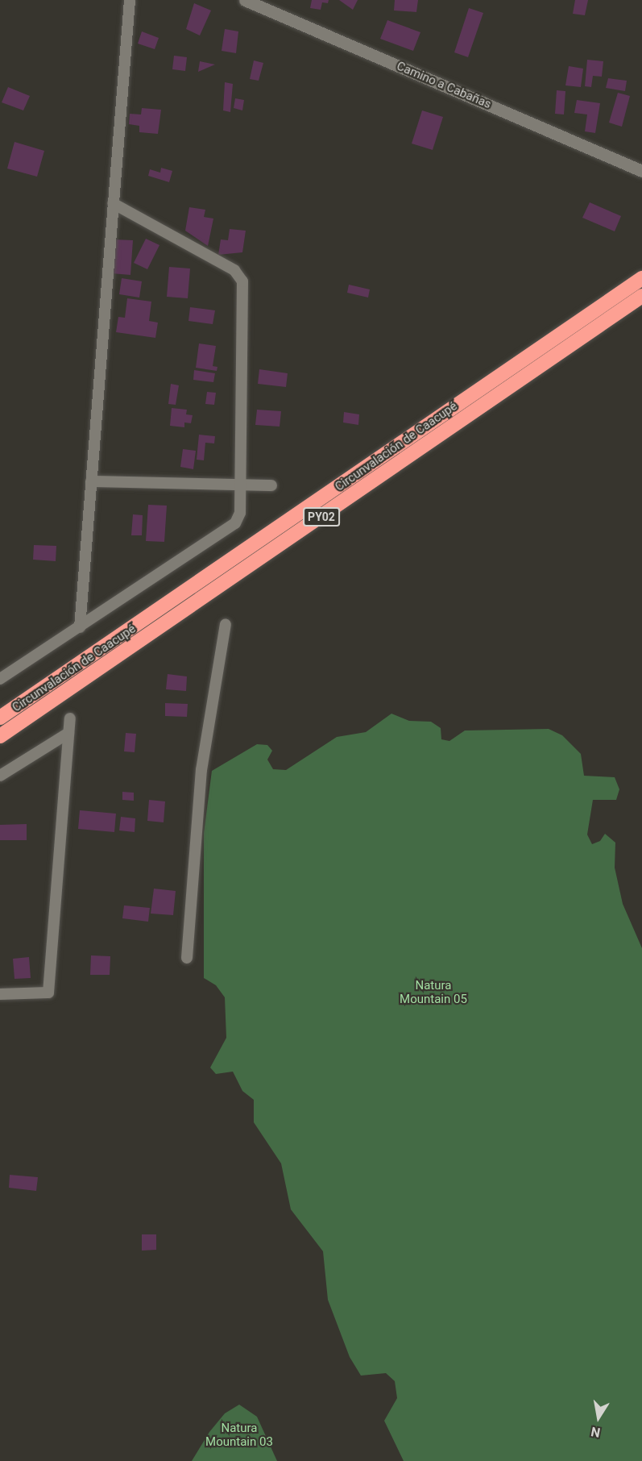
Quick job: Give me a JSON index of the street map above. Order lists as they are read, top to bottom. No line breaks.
{"streets":{"highway":["Circunvalación de Caacupé","PY02"],"street":["Camino a Cabañas"]},"parks":["Natura Mountain 05","Natura Mountain 03"],"north":"bottom"}
